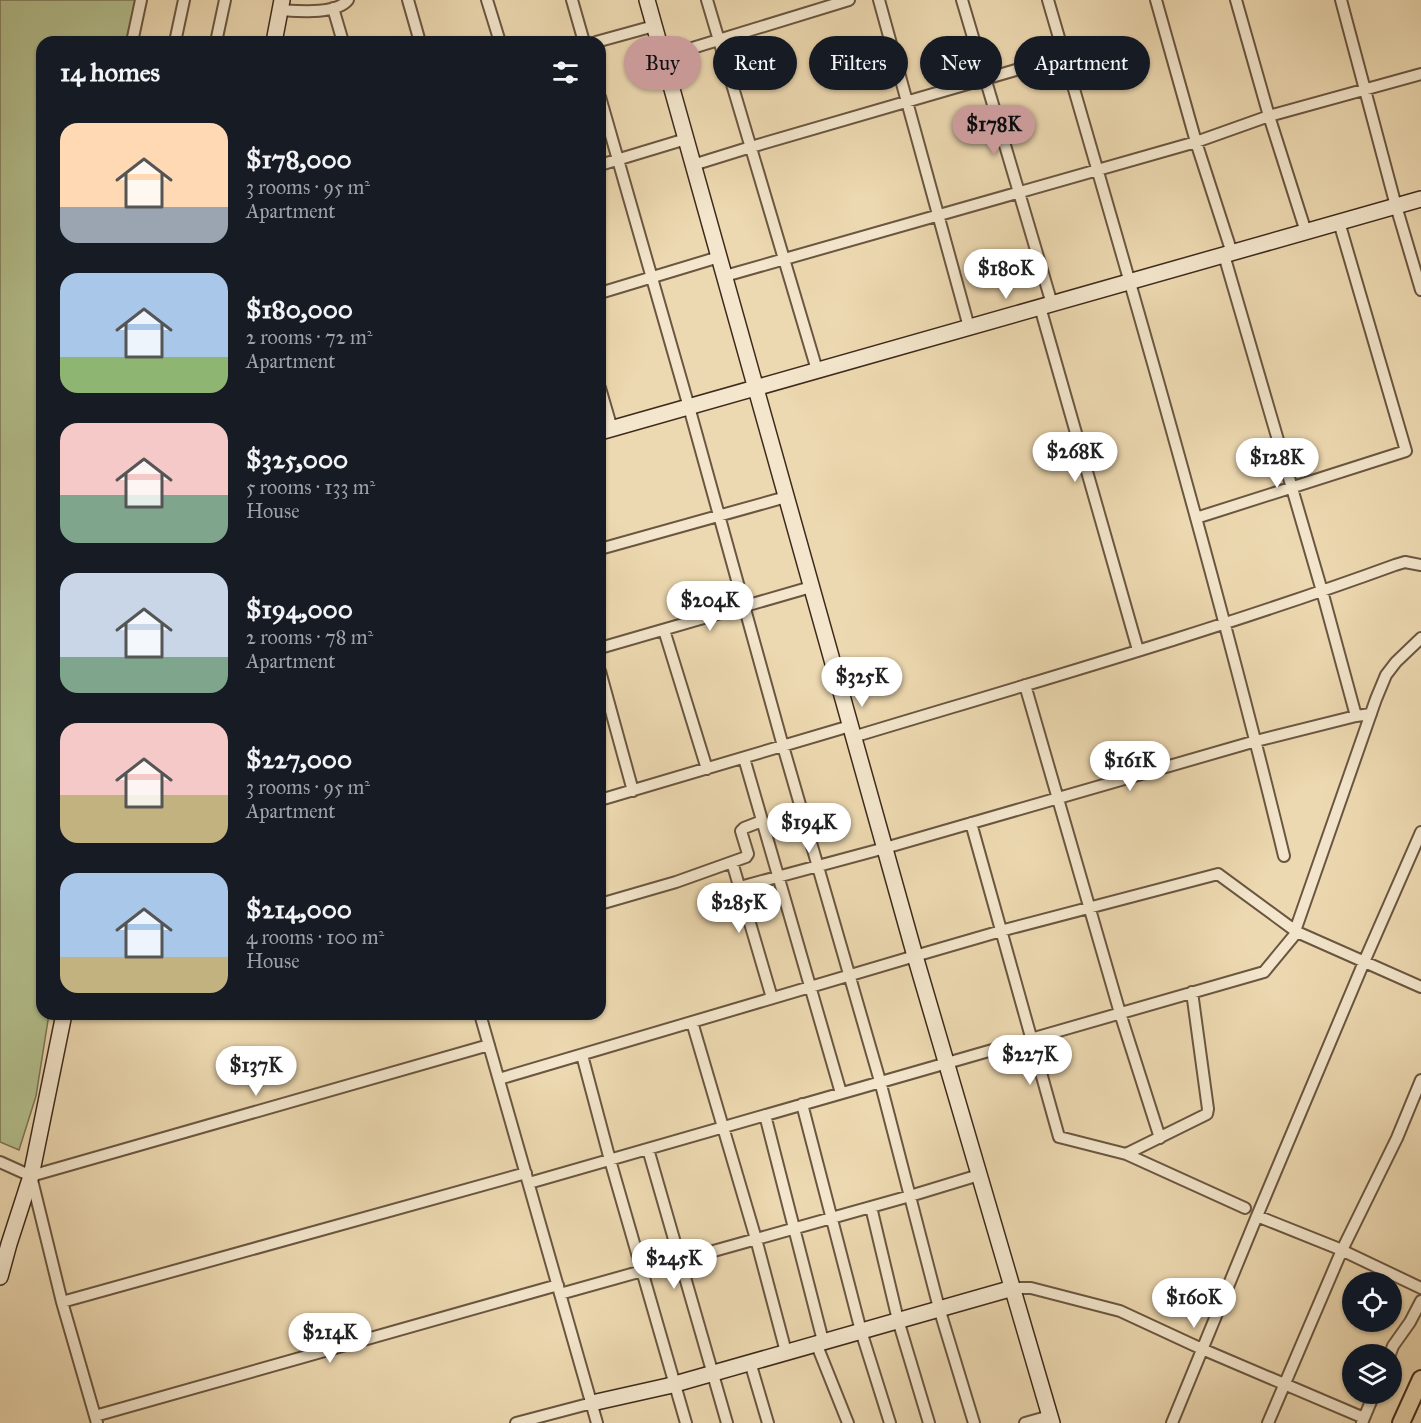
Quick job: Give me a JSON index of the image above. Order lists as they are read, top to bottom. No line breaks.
{"page":{"chip":["Buy","Rent","Filters","New","Apartment"],"heading":"14 homes","price":["$178K","$180K","$268K","$128K","$204K","$325K","$161K","$194K","$285K","$227K","$137K","$245K","$160K","$214K"],"list":[{"name":"$178,000","note":"3 rooms · 95 m² · Apartment"},{"name":"$180,000","note":"2 rooms · 72 m² · Apartment"},{"name":"$325,000","note":"5 rooms · 133 m² · House"},{"name":"$194,000","note":"2 rooms · 78 m² · Apartment"},{"name":"$227,000","note":"3 rooms · 95 m² · Apartment"},{"name":"$214,000","note":"4 rooms · 100 m² · House"}]}}
